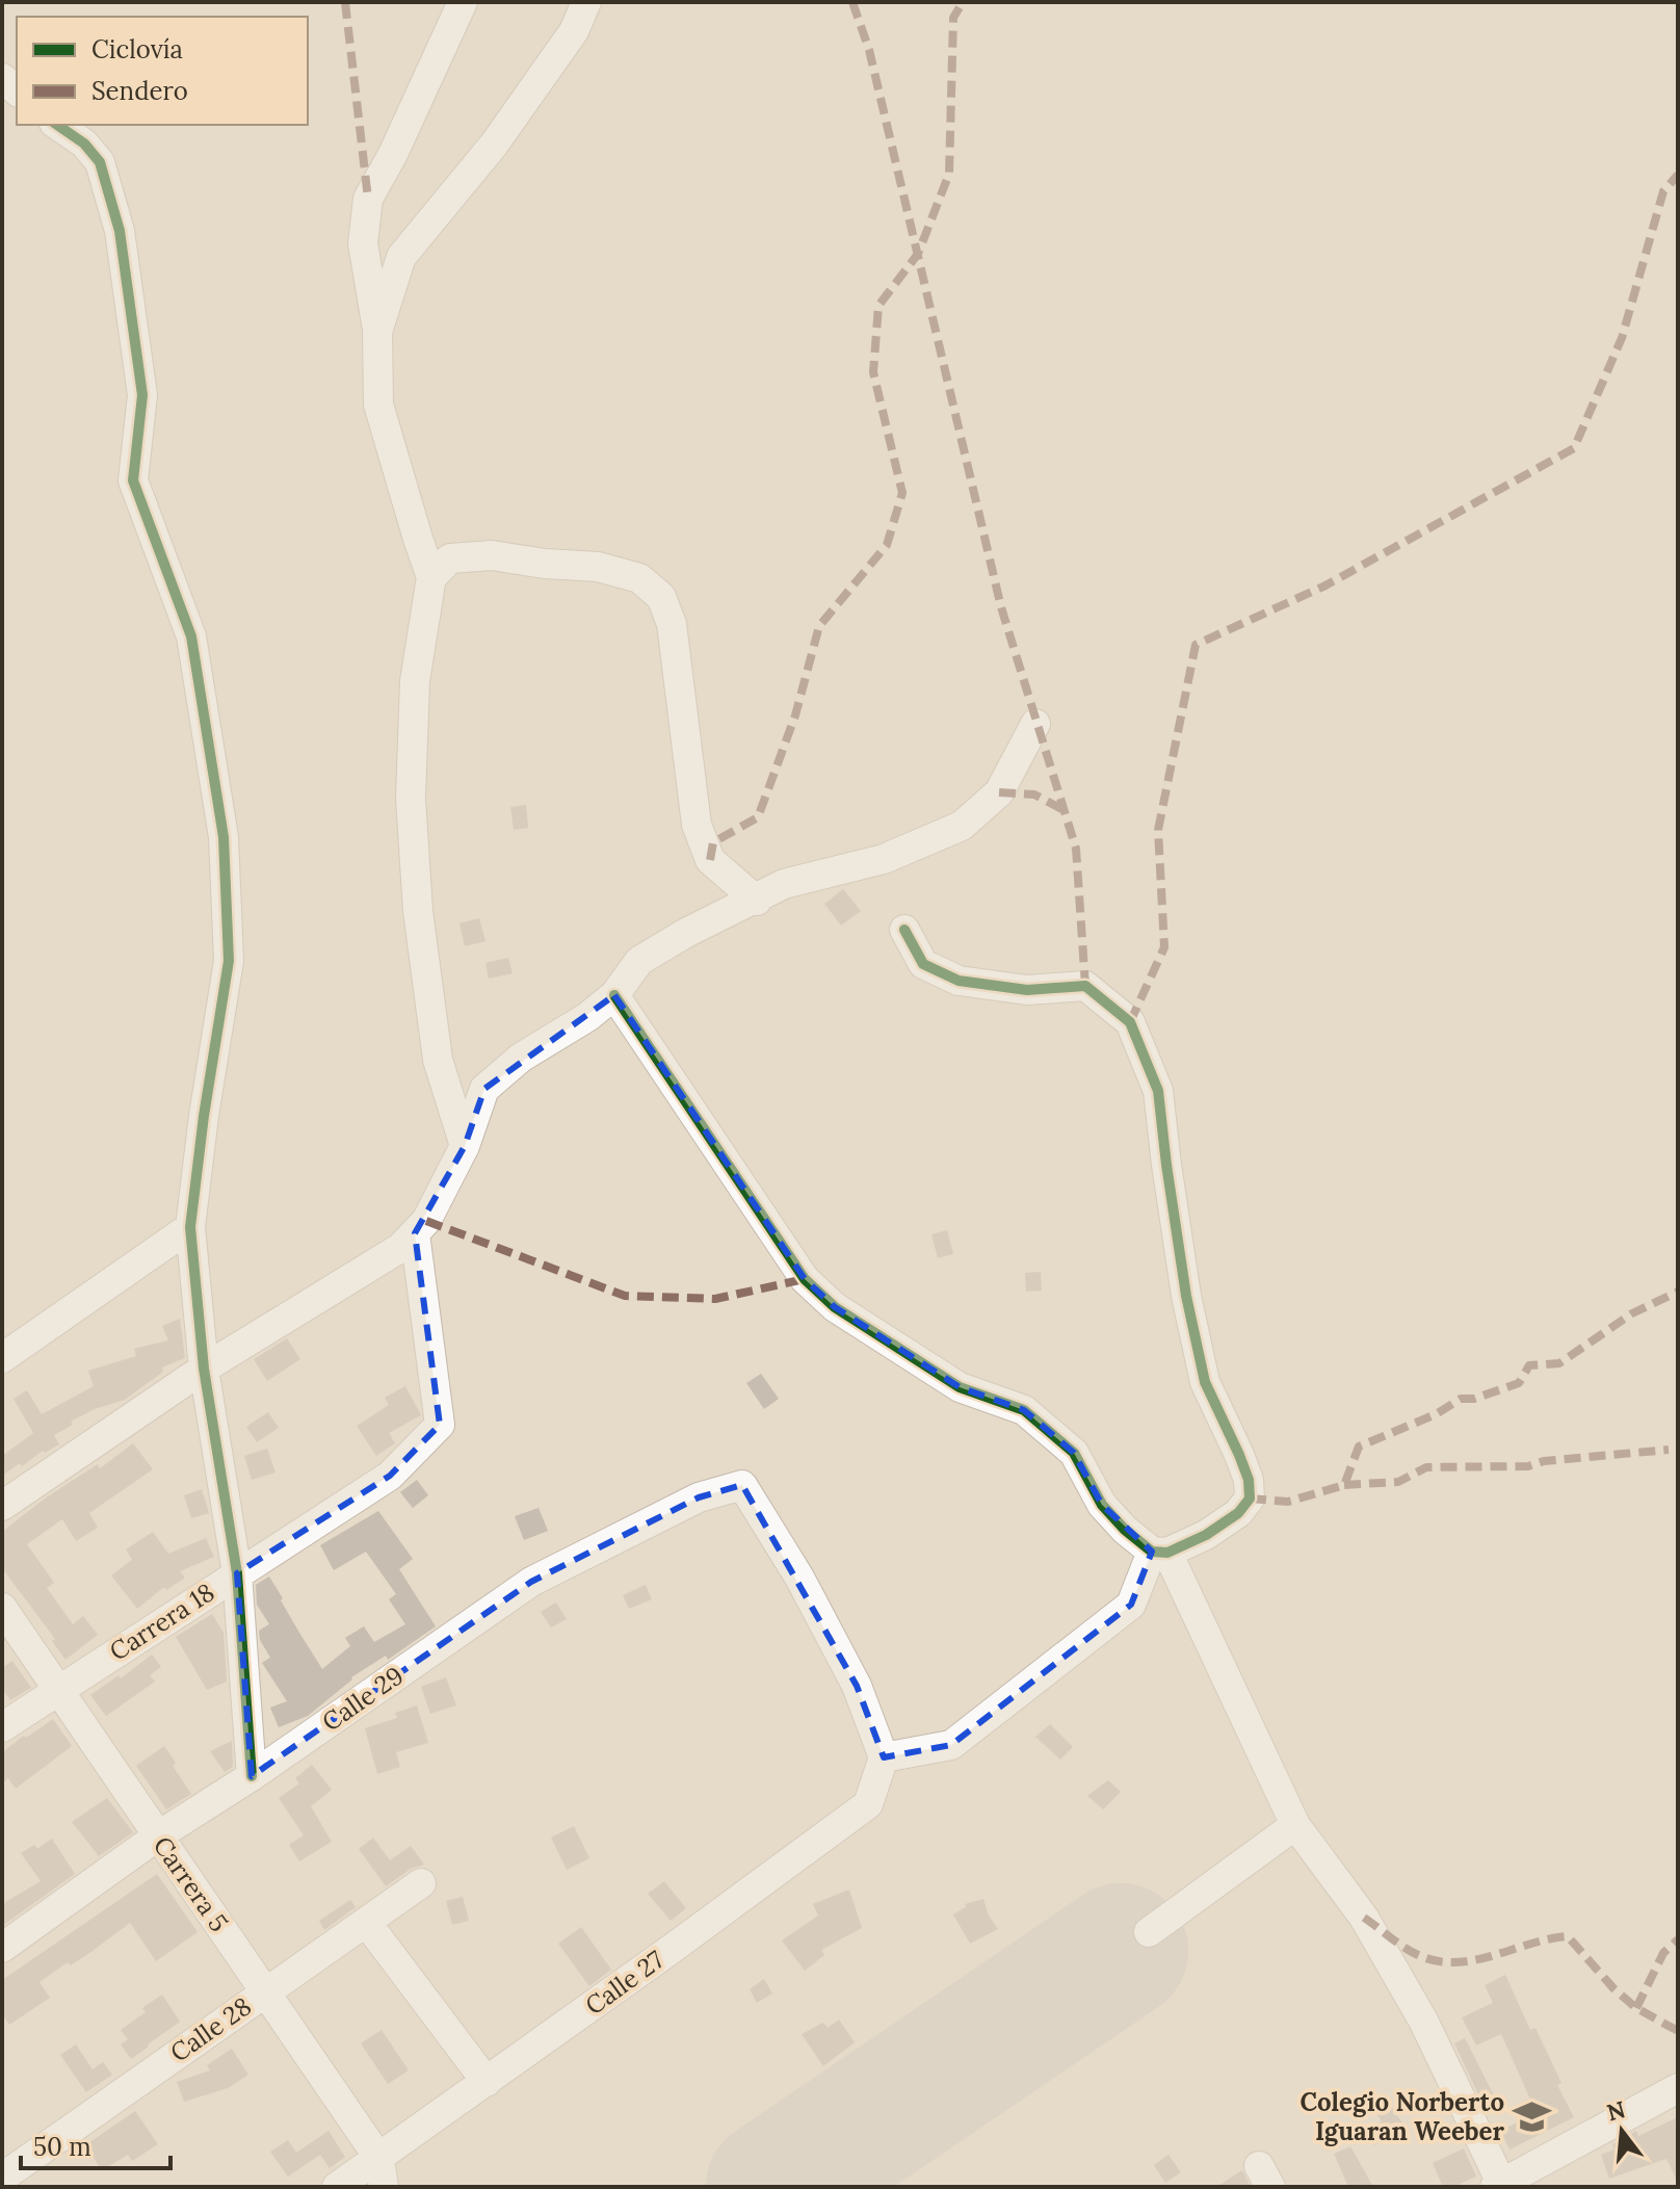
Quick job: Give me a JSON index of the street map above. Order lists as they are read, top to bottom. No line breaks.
{"streets":{"street":["Carrera 18","Calle 29","Carrera 5","Calle 27","Calle 28"]},"crossings":[["Carrera 18","Carrera 5"],["Calle 29","Carrera 5"],["Calle 29","Calle 27"],["Carrera 5","Calle 27"],["Carrera 5","Calle 28"]],"places":{"school or university":["Colegio Norberto Iguaran Weeber"]},"legend":["Ciclovía","Sendero"],"scale_bar":"50 m","north":"top"}
